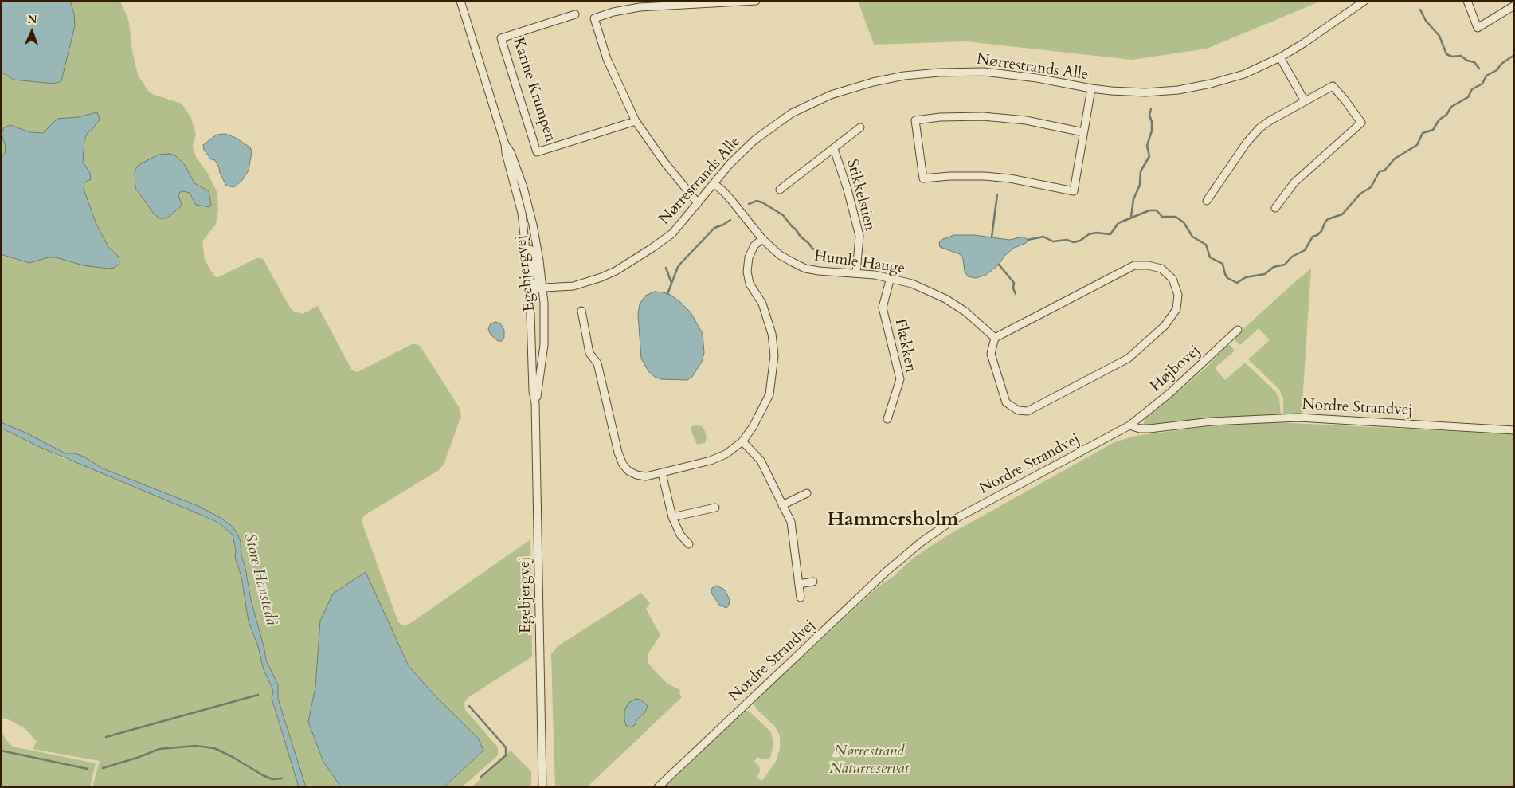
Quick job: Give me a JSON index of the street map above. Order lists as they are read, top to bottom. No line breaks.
{"streets":{"street":["Nørrestrands Alle","Karine Krumpen","Stikkelstien","Humle Hauge","Egebjergvej","Flækken","Højbovej","Nordre Strandvej"]},"crossings":[["Nørrestrands Alle","Humle Hauge"],["Nørrestrands Alle","Egebjergvej"],["Stikkelstien","Humle Hauge"],["Humle Hauge","Flækken"],["Højbovej","Nordre Strandvej"]],"districts":["Hammersholm"],"water":["Store Hanstedå"],"parks":["Nørrestrand Naturreservat"],"north":"top"}
